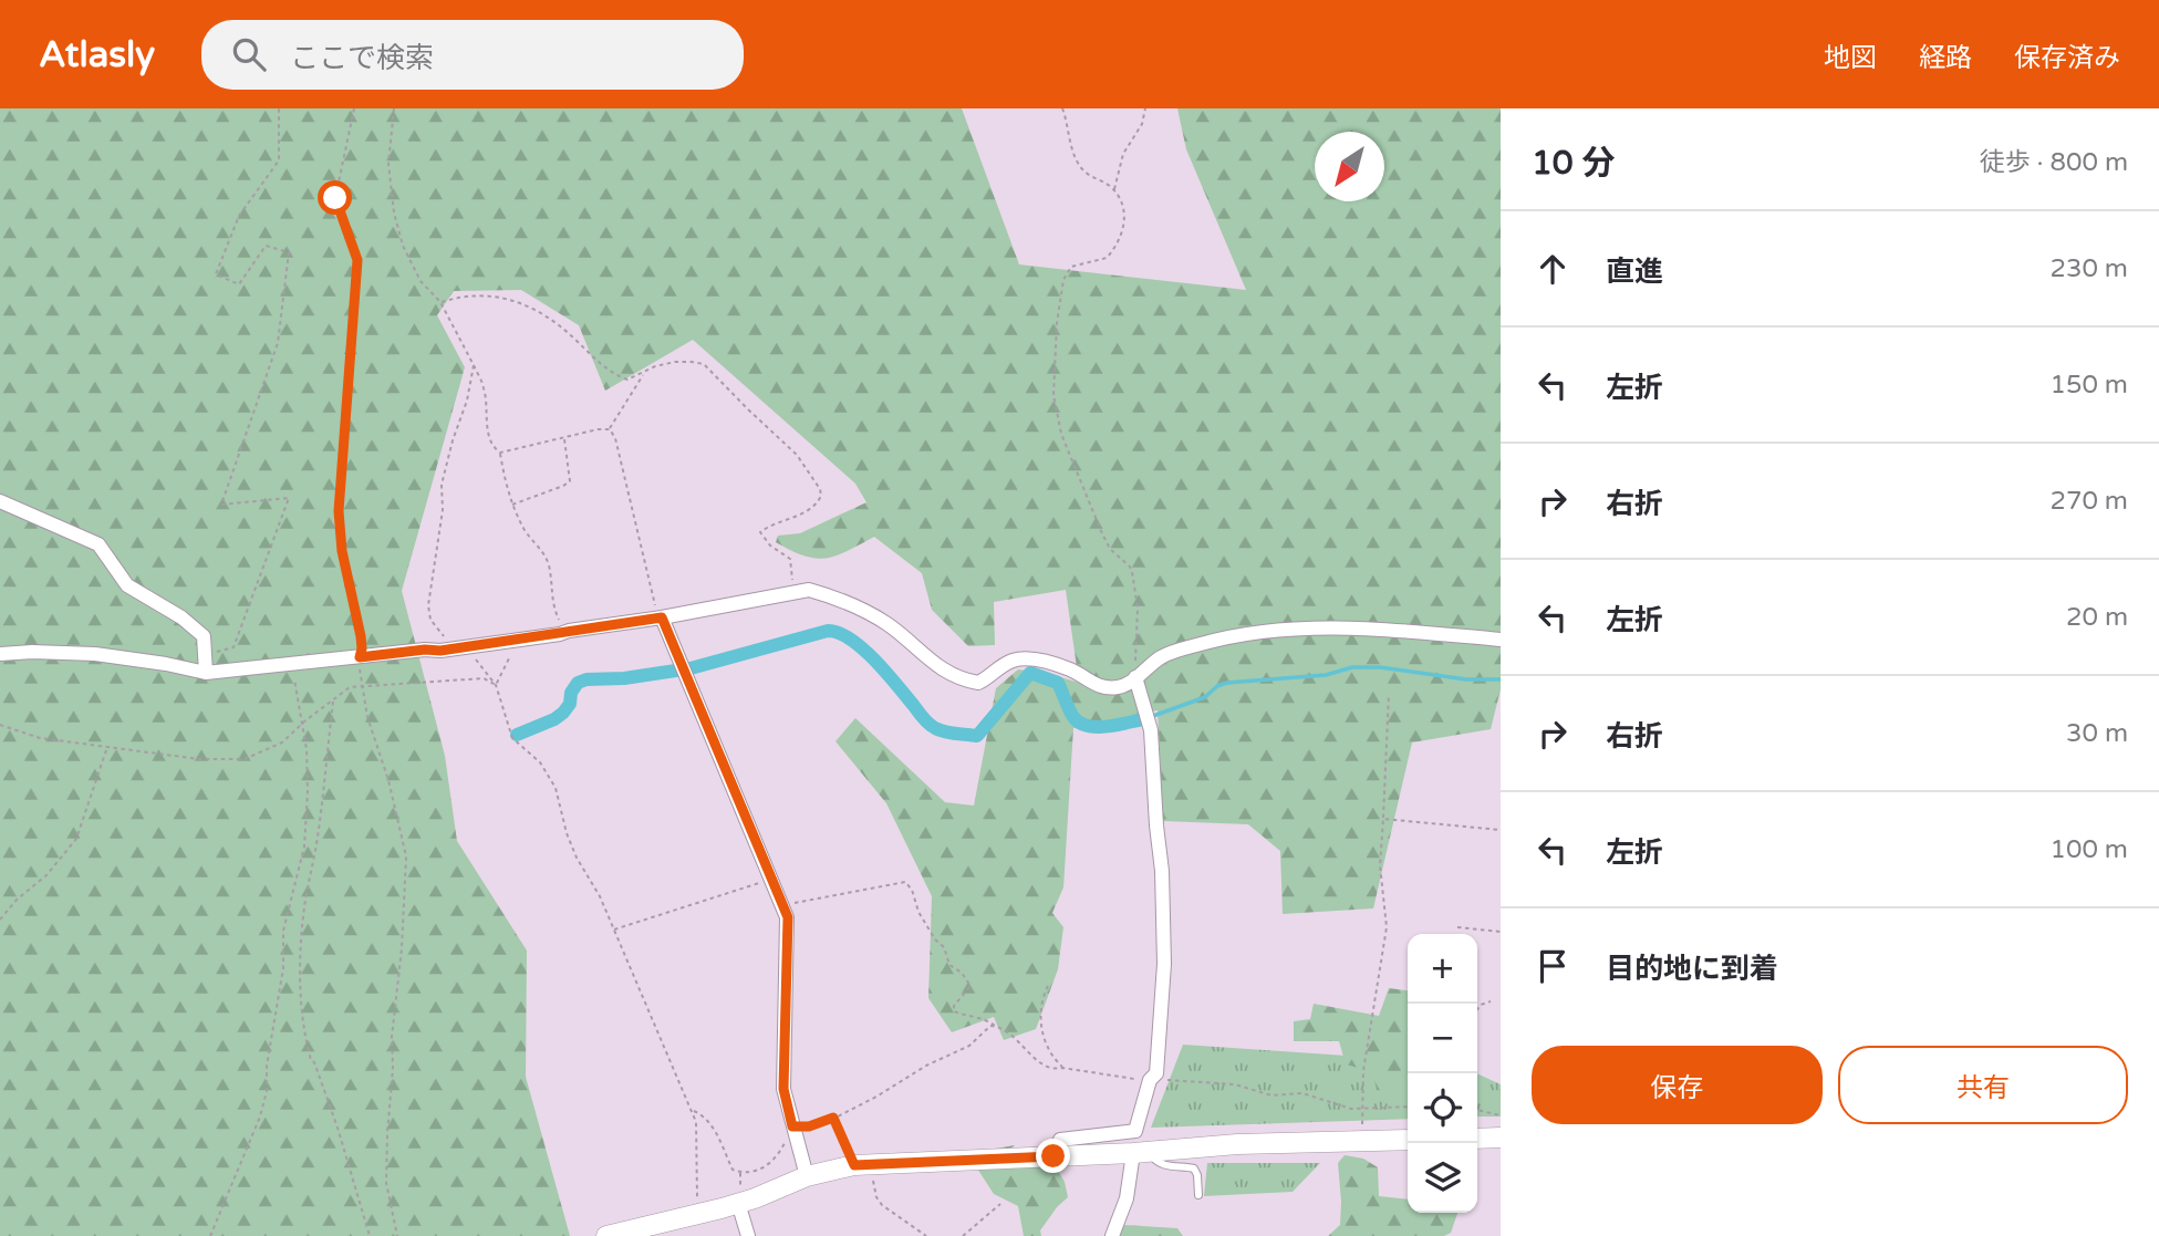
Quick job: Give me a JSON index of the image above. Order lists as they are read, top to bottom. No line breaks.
{"north":"bottom left","page":{"header":"Atlasly","search":"ここで検索","nav":["地図","経路","保存済み"],"heading":["10 分","徒歩 · 800 m"],"list":[["直進","230 m"],["左折","150 m"],["右折","270 m"],["左折","20 m"],["右折","30 m"],["左折","100 m"],"目的地に到着"],"map_buttons":["+","−"],"buttons":["保存","共有"]}}
